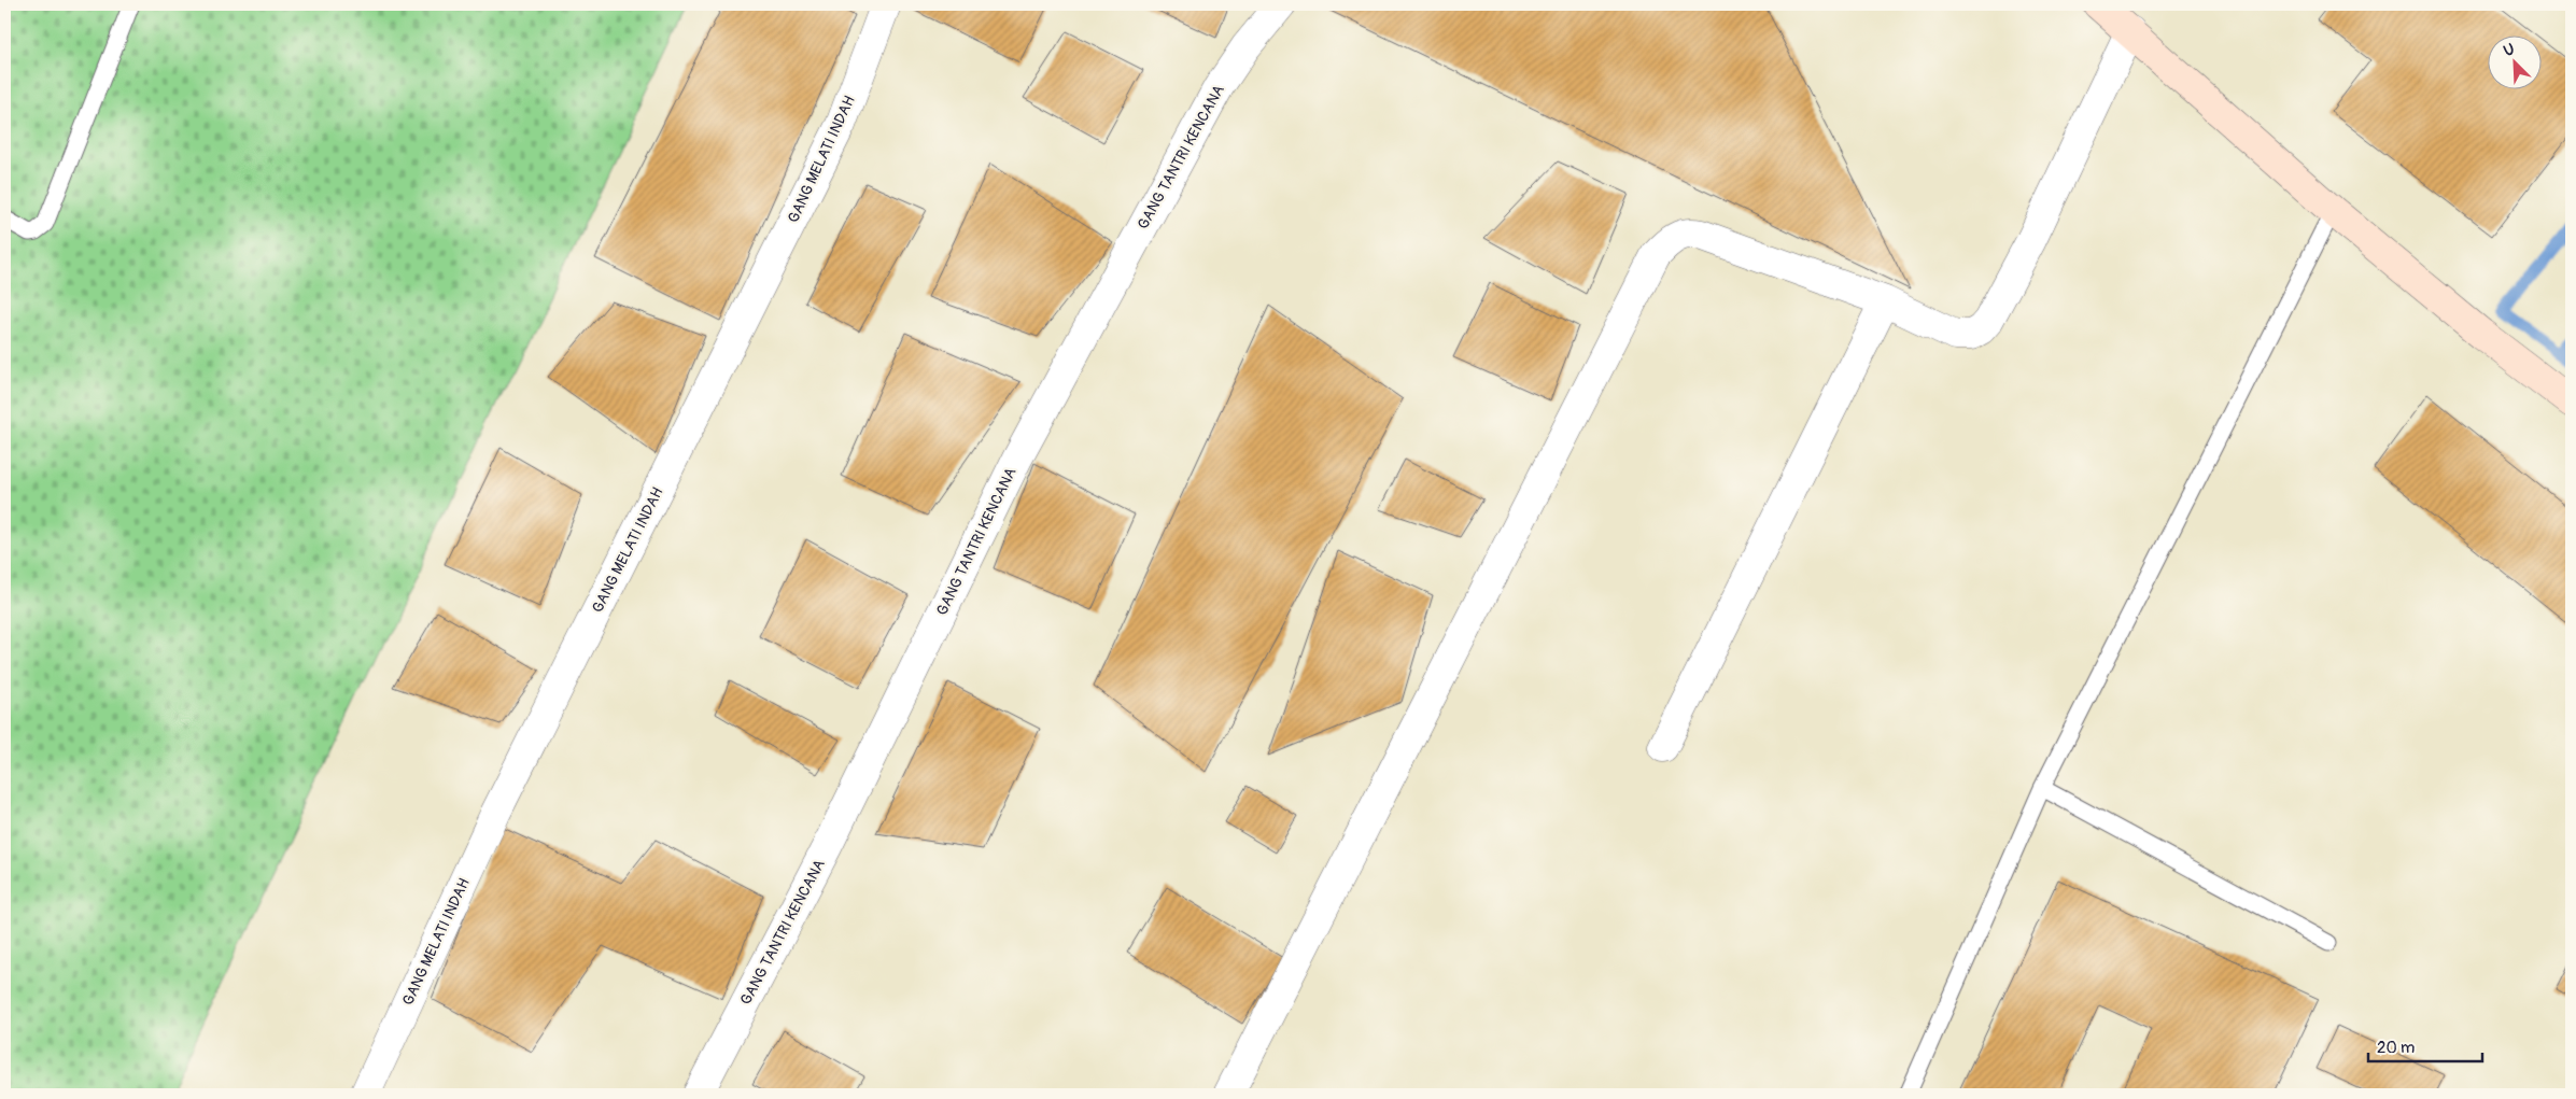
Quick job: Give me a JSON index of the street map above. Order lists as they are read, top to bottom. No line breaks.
{"streets":{"street":["GANG TANTRI KENCANA","GANG MELATI INDAH"]},"scale_bar":"20 m","north":"top left"}
